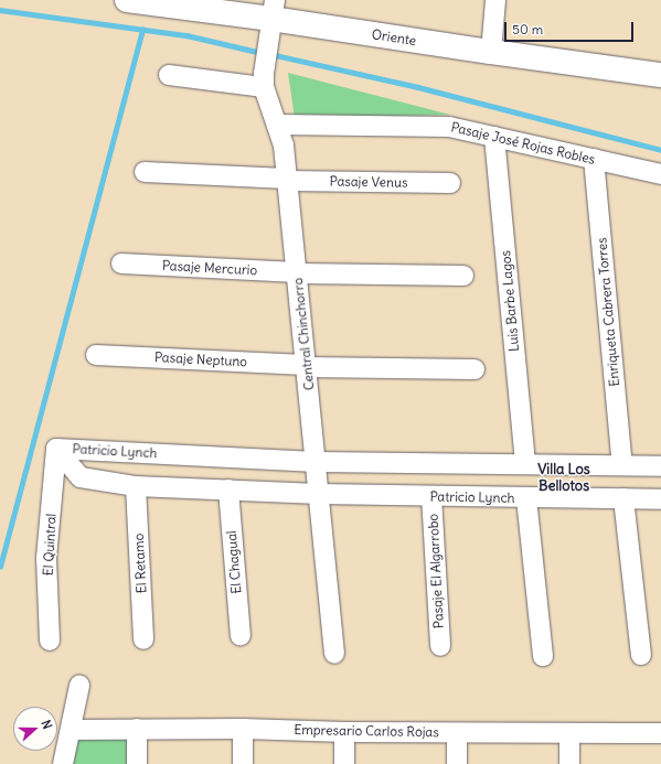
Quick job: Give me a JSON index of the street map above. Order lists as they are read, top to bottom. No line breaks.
{"streets":{"street":["Oriente","Pasaje José Rojas Robles","Pasaje Venus","Pasaje Mercurio","Luis Barbe Lagos","Enriqueta Cabrera Torres","Central Chinchorro","Pasaje Neptuno","Patricio Lynch","El Quintral","El Chagual","El Retamo","Pasaje El Algarrobo","Empresario Carlos Rojas"]},"crossings":[["Oriente","Central Chinchorro"],["Pasaje José Rojas Robles","Luis Barbe Lagos"],["Pasaje José Rojas Robles","Enriqueta Cabrera Torres"],["Pasaje José Rojas Robles","Central Chinchorro"],["Pasaje Venus","Central Chinchorro"],["Pasaje Mercurio","Central Chinchorro"],["Luis Barbe Lagos","Patricio Lynch"],["Enriqueta Cabrera Torres","Patricio Lynch"],["Central Chinchorro","Pasaje Neptuno"],["Central Chinchorro","Patricio Lynch"],["Patricio Lynch","El Quintral"],["Patricio Lynch","El Chagual"],["Patricio Lynch","El Retamo"],["Patricio Lynch","Pasaje El Algarrobo"]],"districts":["Villa Los Bellotos"],"scale_bar":"50 m","north":"right"}
